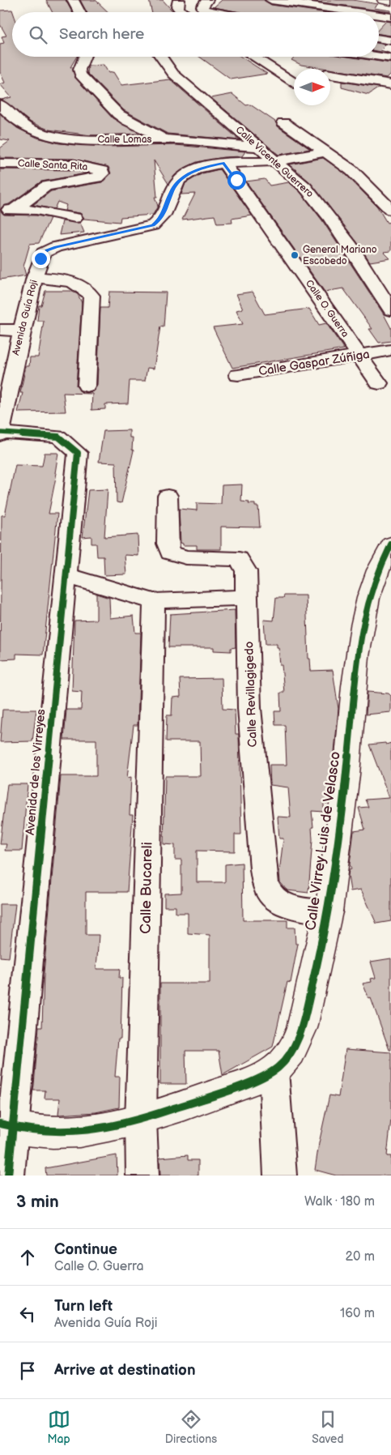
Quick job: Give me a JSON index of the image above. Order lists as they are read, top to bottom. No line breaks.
{"streets":{"street":["Calle Lomas","Calle Vicente Guerrero","Calle Santa Rita","Calle O. Guerra","Avenida Guía Roji","Calle Gaspar Zúñiga","Calle Revillagigedo","Avenida de los Virreyes","Calle Virrey Luis de Velasco","Calle Bucareli"]},"crossings":[["Calle Lomas","Calle Vicente Guerrero"],["Calle Vicente Guerrero","Avenida Guía Roji"],["Calle O. Guerra","Avenida Guía Roji"],["Calle O. Guerra","Calle Gaspar Zúñiga"],["Avenida Guía Roji","Avenida de los Virreyes"],["Calle Revillagigedo","Calle Virrey Luis de Velasco"],["Avenida de los Virreyes","Calle Virrey Luis de Velasco"],["Calle Virrey Luis de Velasco","Calle Bucareli"]],"places":["General Mariano Escobedo"],"north":"right","page":{"search":"Search here","heading":["3 min","Walk · 180 m"],"list":[["Continue","Calle O. Guerra","20 m"],["Turn left","Avenida Guía Roji","160 m"],"Arrive at destination"],"nav":["Map","Directions","Saved"]}}
